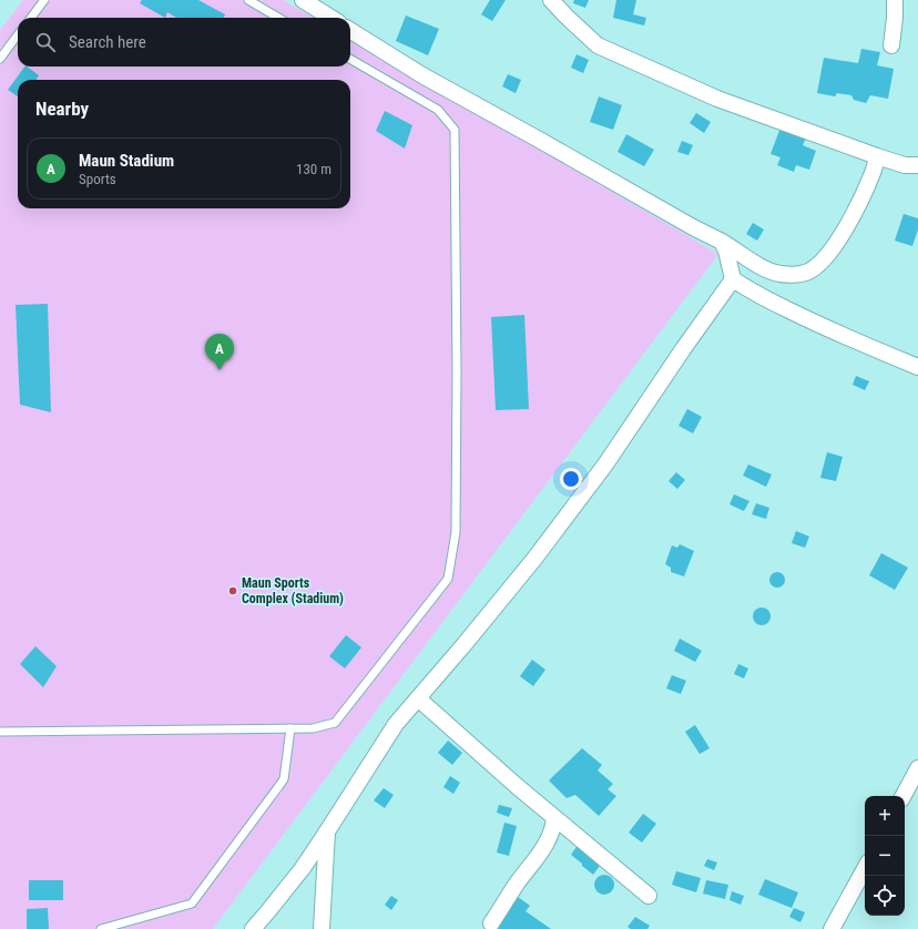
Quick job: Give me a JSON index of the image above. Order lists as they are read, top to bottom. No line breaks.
{"places":["Maun Sports Complex (Stadium)"],"page":{"search":"Search here","heading":"Nearby","list":[{"mark":"A","name":"Maun Stadium","note":"Sports","value":"130 m"}],"pins":"A","map_buttons":["+","−"]}}
